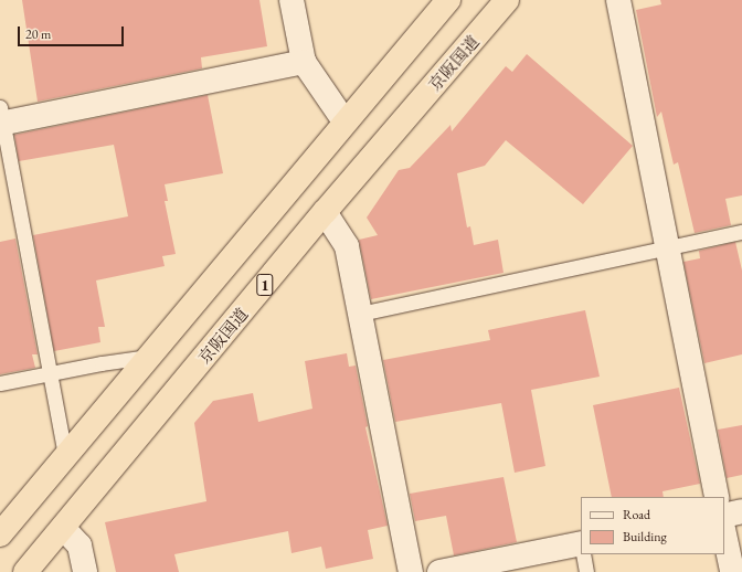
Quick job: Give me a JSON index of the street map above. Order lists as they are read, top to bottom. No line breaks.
{"streets":{"highway":["京阪国道","1"]},"legend":["Road","Building"],"scale_bar":"20 m"}
